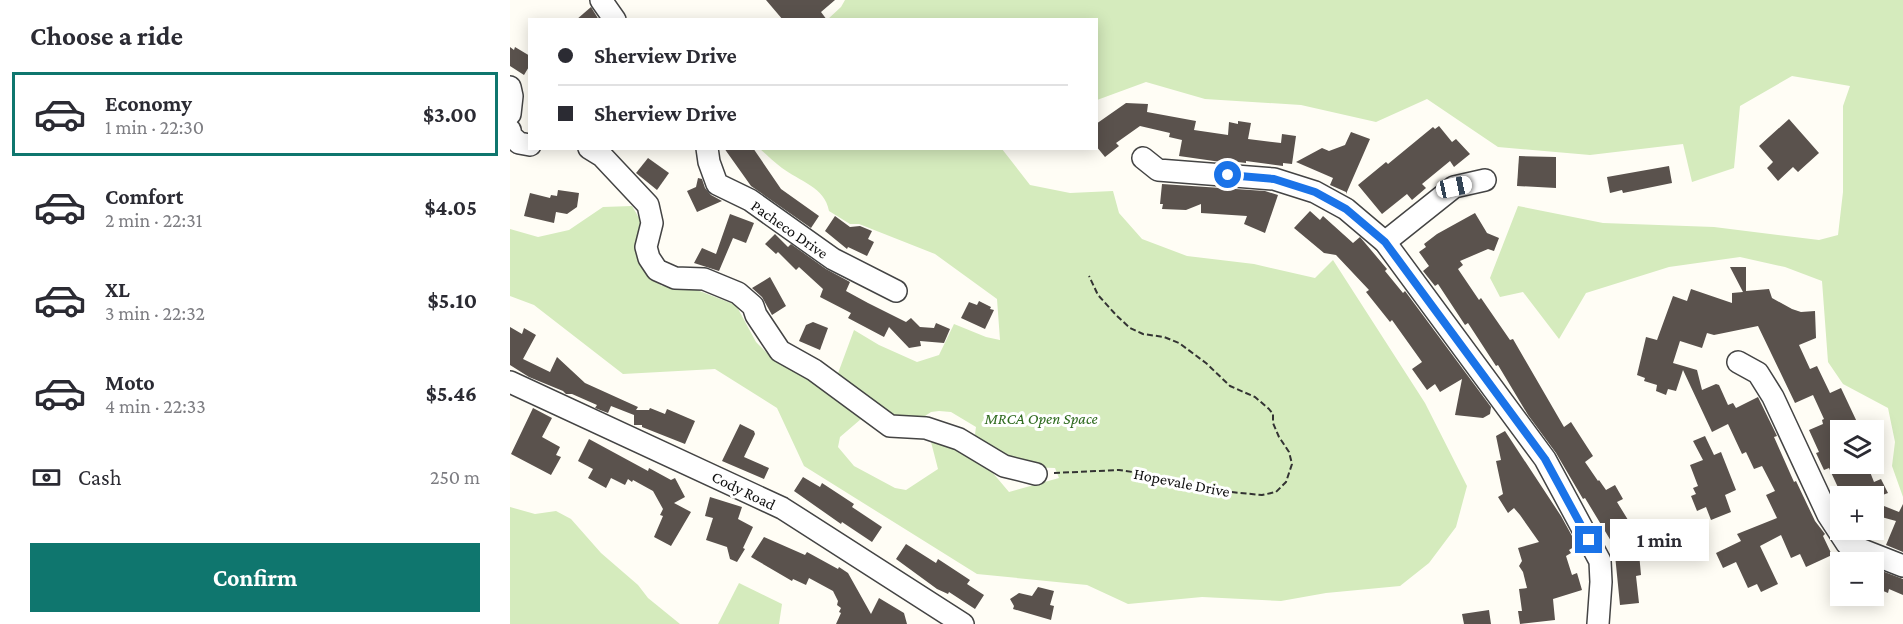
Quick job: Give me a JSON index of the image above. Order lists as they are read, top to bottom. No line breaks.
{"streets":{"street":["Pacheco Drive","Cody Road"],"path":["Hopevale Drive"]},"parks":["MRCA Open Space"],"page":{"heading":"Choose a ride","banner":["Sherview Drive","Sherview Drive"],"list":[{"name":"Economy","note":"1 min · 22:30","value":"$3.00"},{"name":"Comfort","note":"2 min · 22:31","value":"$4.05"},{"name":"XL","note":"3 min · 22:32","value":"$5.10"},{"name":"Moto","note":"4 min · 22:33","value":"$5.46"}],"map_buttons":["+","−"],"pay":["Cash","250 m"],"bubble":"1 min","buttons":"Confirm"}}
